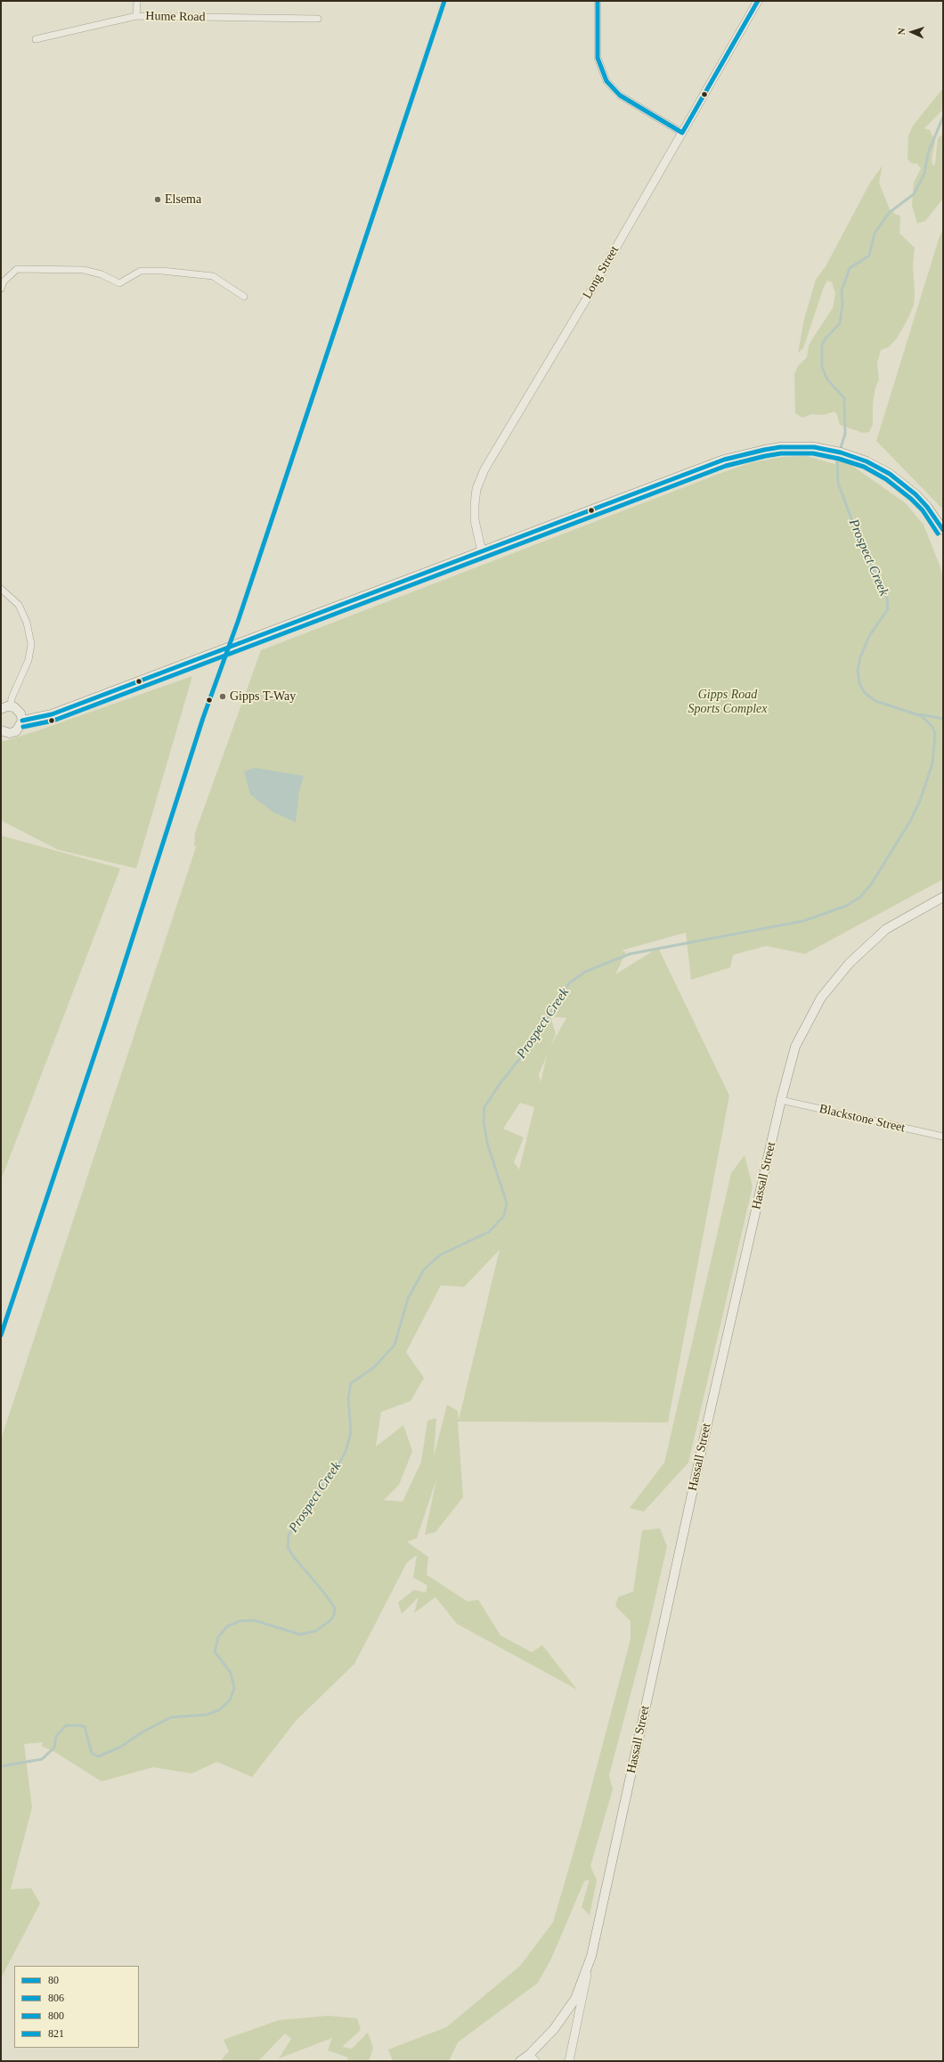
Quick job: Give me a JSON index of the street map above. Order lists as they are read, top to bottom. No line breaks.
{"streets":{"main road":["Hassall Street"],"street":["Hume Road","Long Street","Blackstone Street"]},"crossings":[["Blackstone Street","Hassall Street"]],"water":["Prospect Creek"],"parks":["Gipps Road Sports Complex"],"places":["Elsema","Gipps T-Way"],"lines":["transit line 80","transit line 821","transit line 806","transit line 800"],"legend":["80","806","800","821"],"north":"left"}
